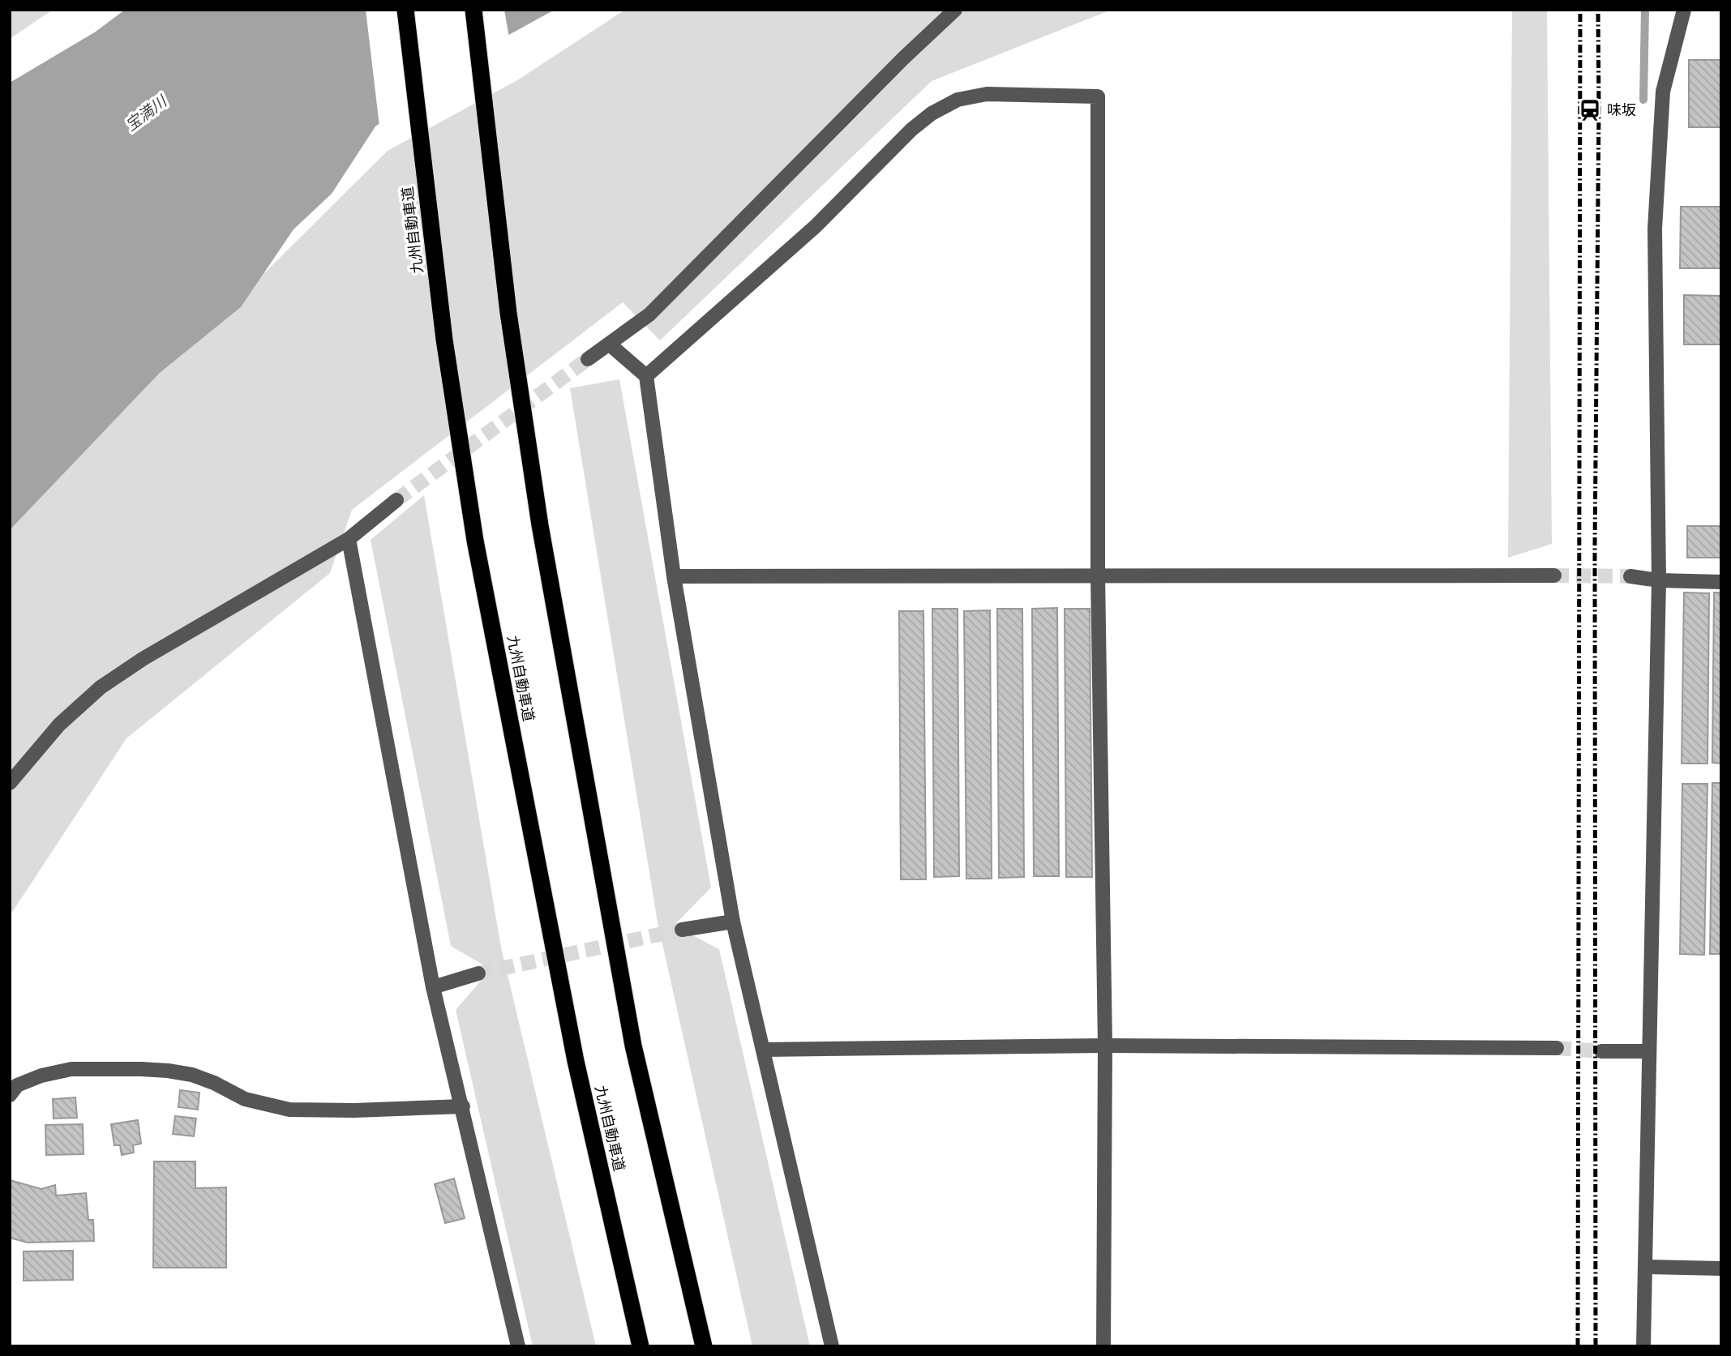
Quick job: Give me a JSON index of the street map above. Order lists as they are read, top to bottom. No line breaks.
{"streets":{"highway":["九州自動車道"]},"water":["宝満川"],"places":{"station":["味坂"]}}
